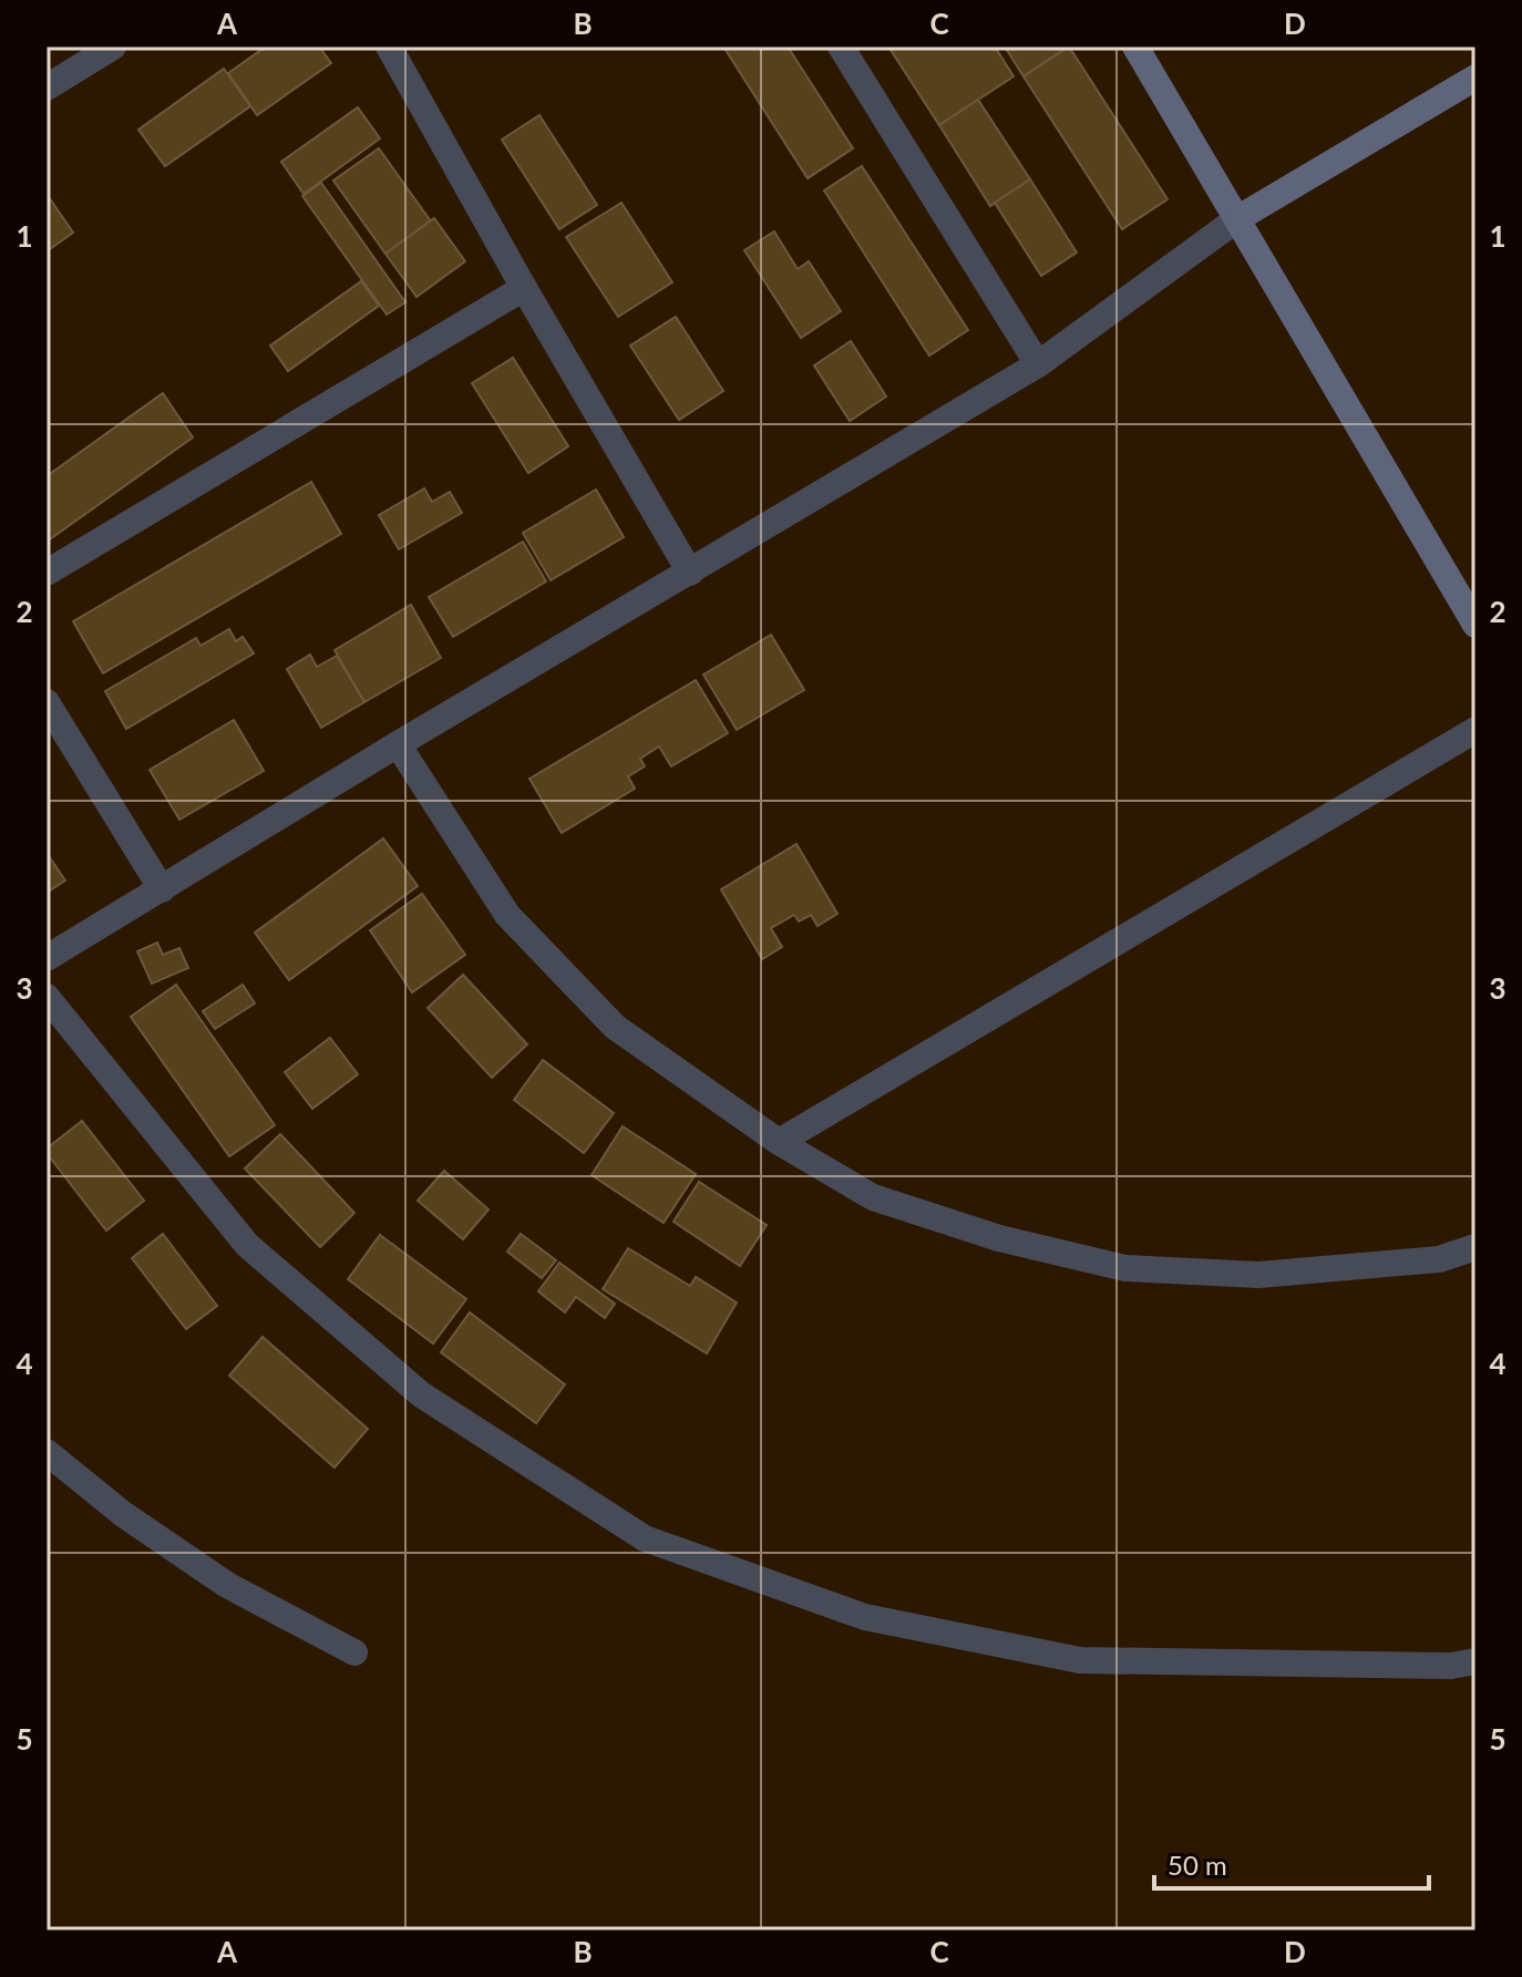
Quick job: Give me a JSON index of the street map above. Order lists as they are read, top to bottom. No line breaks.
{"scale_bar":"50 m","grid":{"columns":["A","B","C","D"],"rows":["1","2","3","4","5"]}}
